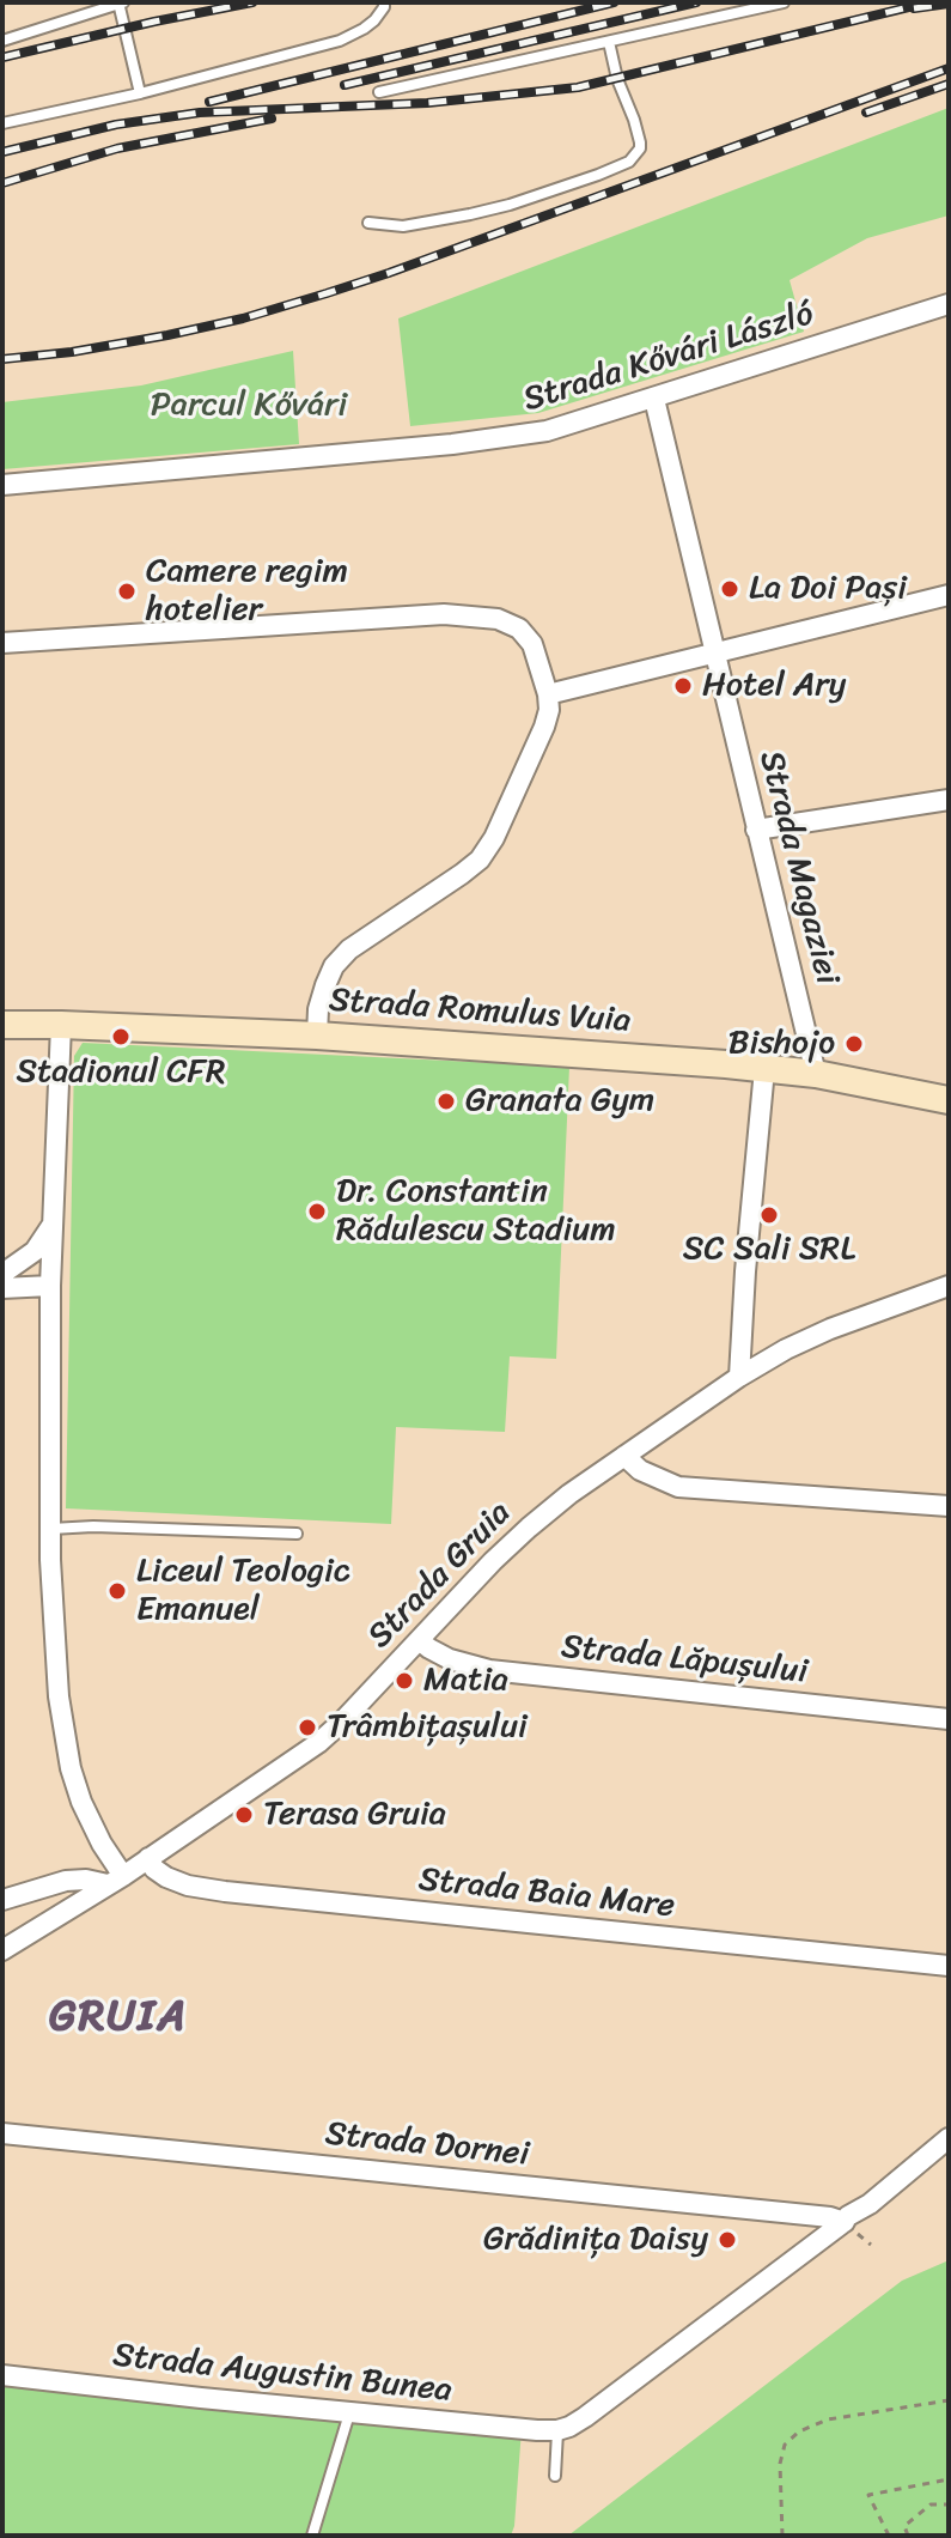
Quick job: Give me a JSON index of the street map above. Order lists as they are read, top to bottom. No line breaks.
{"streets":{"street":["Strada Kővári László","Strada Magaziei","Strada Romulus Vuia","Strada Gruia","Strada Lăpușului","Strada Baia Mare","Strada Dornei","Strada Augustin Bunea"]},"crossings":[["Strada Kővári László","Strada Magaziei"],["Strada Magaziei","Strada Romulus Vuia"],["Strada Gruia","Strada Lăpușului"],["Strada Gruia","Strada Baia Mare"]],"districts":["GRUIA"],"parks":["Parcul Kővári"],"places":["La Doi Pași","Camere regim hotelier","Hotel Ary","Stadionul CFR","Bishojo","Granata Gym","Dr. Constantin Rădulescu Stadium","SC Sali SRL","Liceul Teologic Emanuel","Matia","Trâmbițașului","Terasa Gruia","Grădinița Daisy"]}
